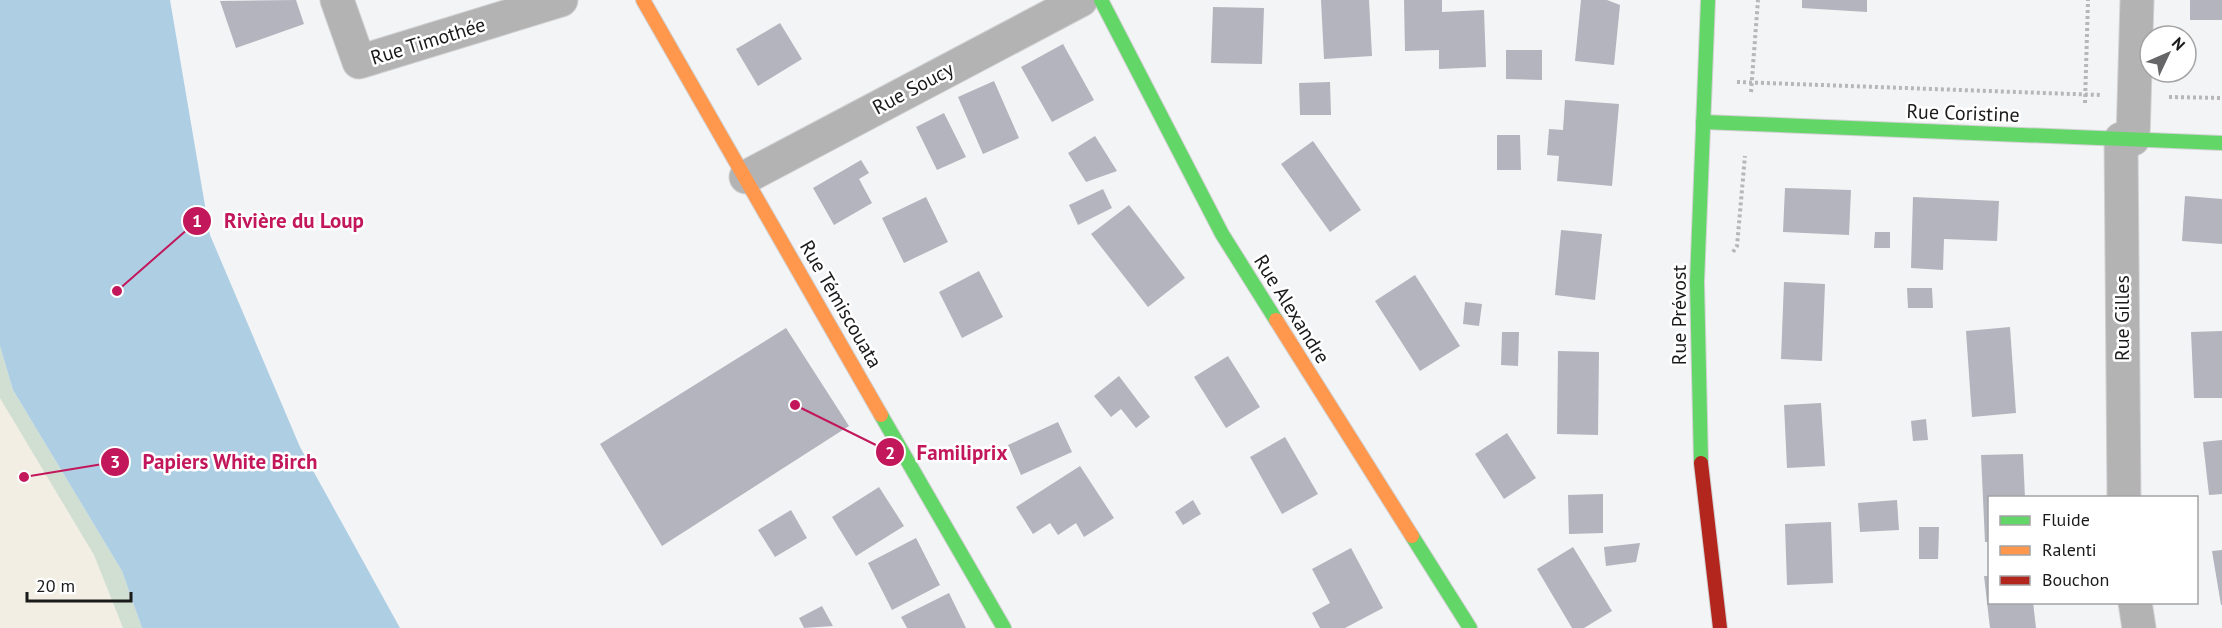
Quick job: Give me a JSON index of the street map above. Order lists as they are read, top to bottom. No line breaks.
{"streets":{"street":["Rue Timothée","Rue Soucy","Rue Coristine","Rue Témiscouata","Rue Alexandre","Rue Prévost","Rue Gilles"]},"crossings":[["Rue Soucy","Rue Témiscouata"],["Rue Coristine","Rue Prévost"],["Rue Coristine","Rue Gilles"]],"places":["Rivière du Loup","Familiprix","Papiers White Birch"],"legend":["Fluide","Ralenti","Bouchon"],"scale_bar":"20 m","north":"top right"}
